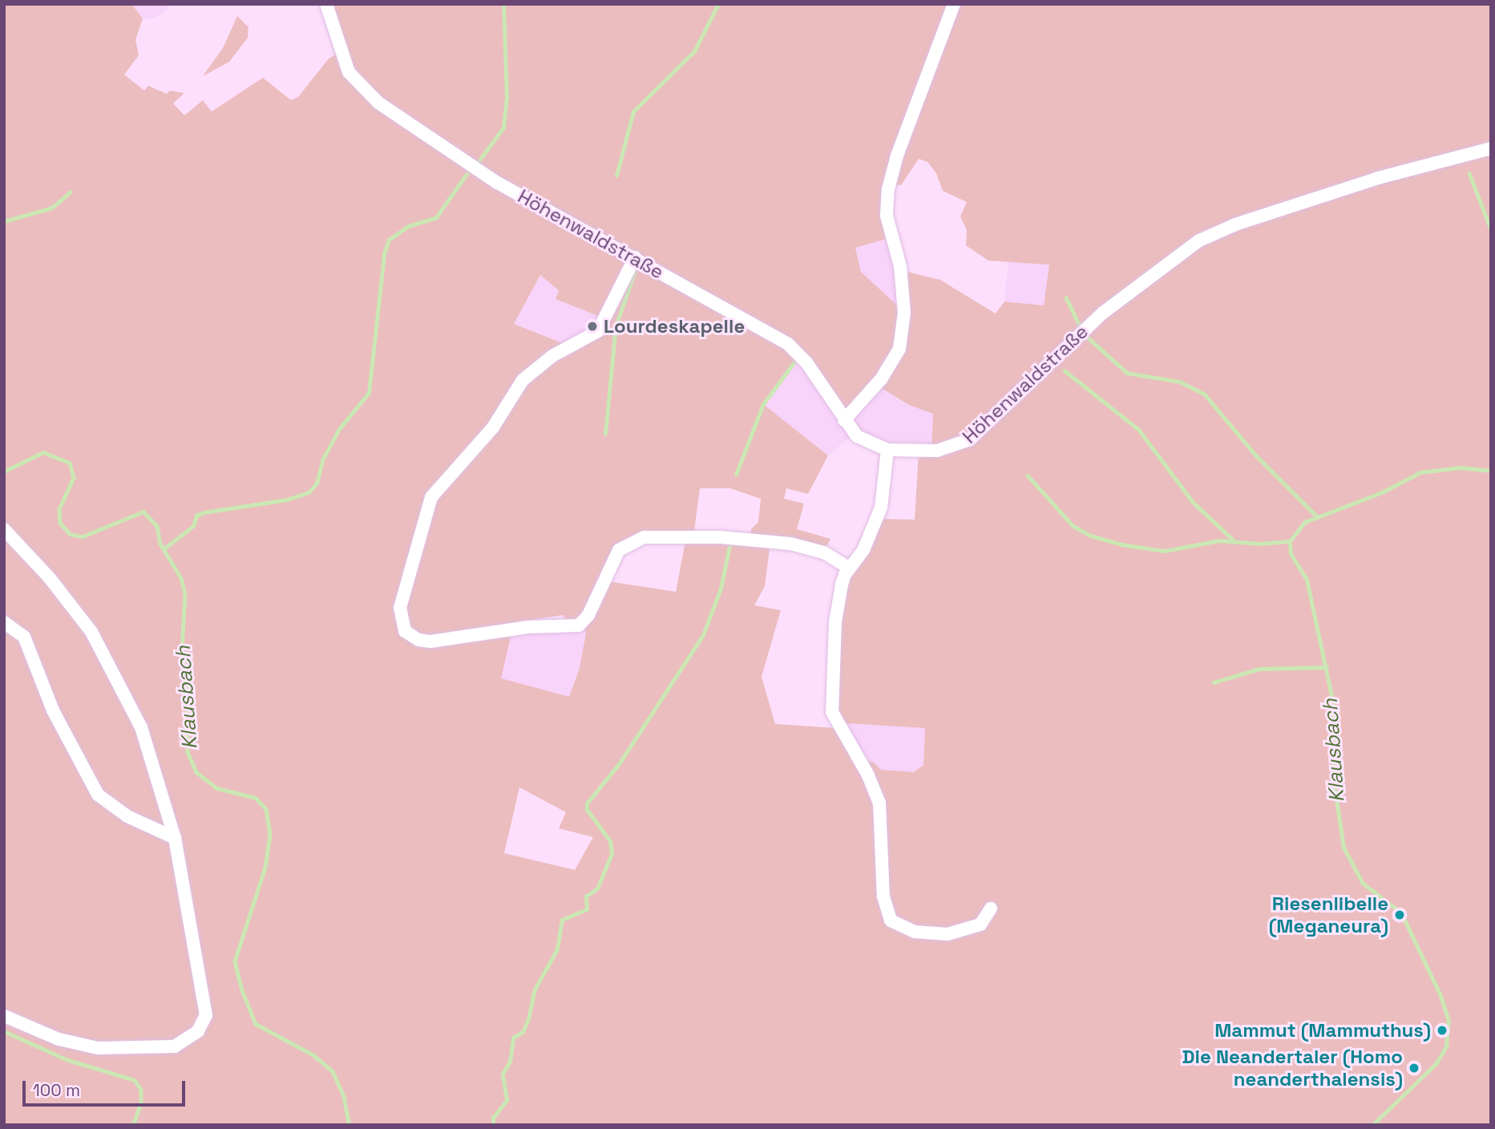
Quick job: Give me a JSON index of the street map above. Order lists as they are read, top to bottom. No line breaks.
{"streets":{"street":["Höhenwaldstraße"]},"water":["Klausbach"],"places":["Lourdeskapelle","Riesenlibelle (Meganeura)","Mammut (Mammuthus)","Die Neandertaler (Homo neanderthalensis)"],"scale_bar":"100 m"}
